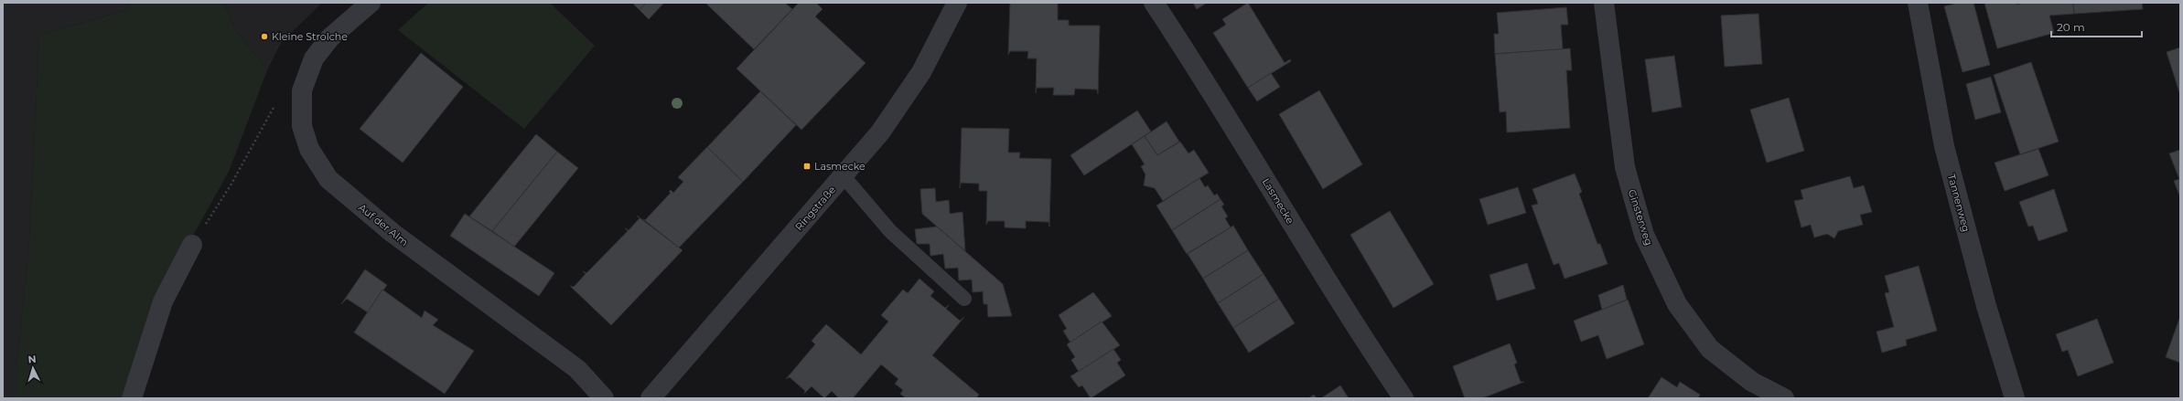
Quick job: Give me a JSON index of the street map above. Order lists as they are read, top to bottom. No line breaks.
{"streets":{"street":["Lasmecke","Tannenweg","Ringstraße","Ginsterweg","Auf der Alm"]},"places":{"other":["Kleine Strolche"],"transit":["Lasmecke"]},"scale_bar":"20 m","north":"top"}
